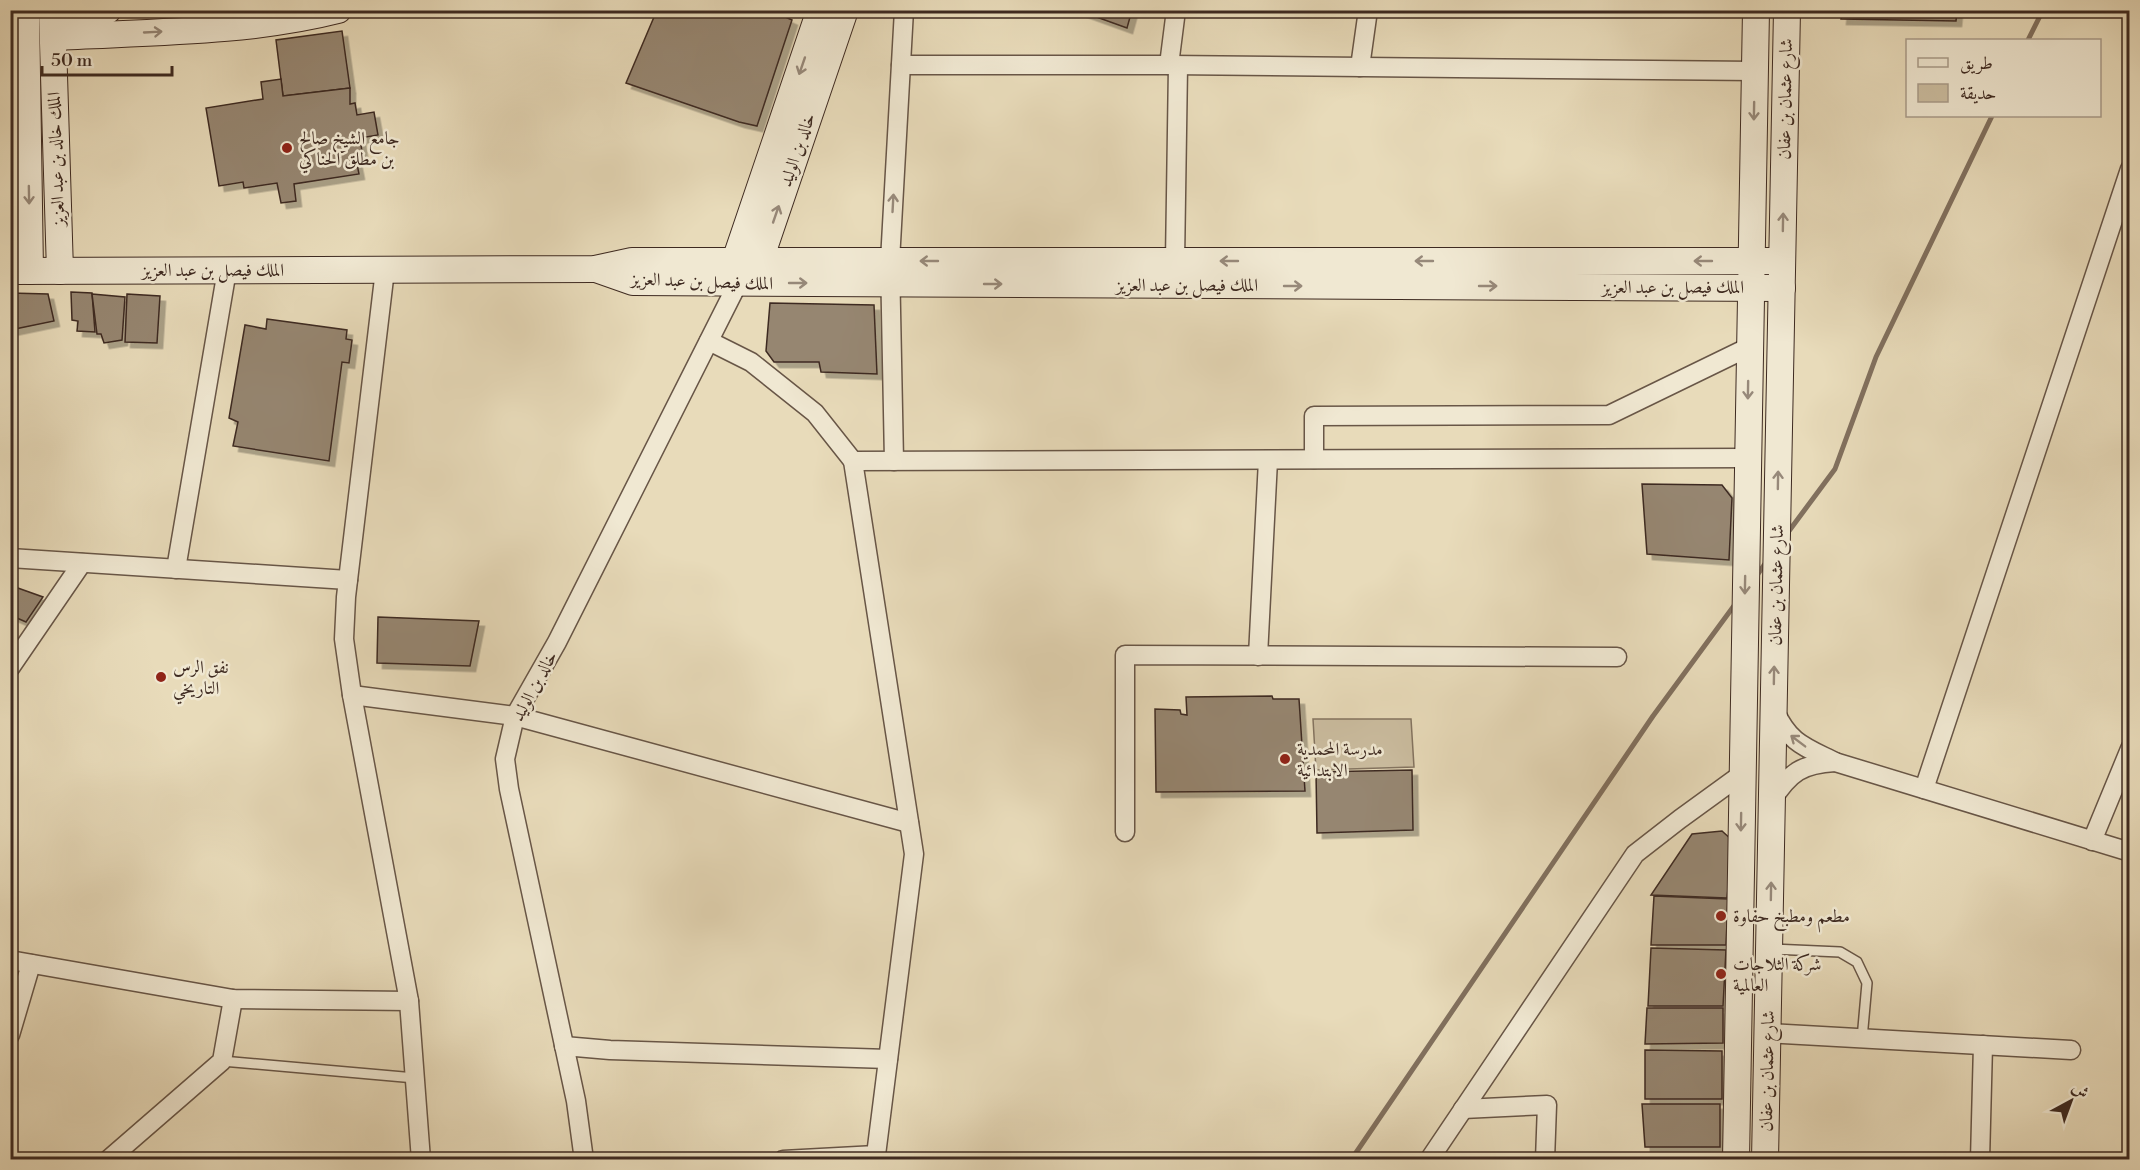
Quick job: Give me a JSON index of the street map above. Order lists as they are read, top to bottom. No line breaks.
{"streets":{"street":["شارع عثمان بن عفان","خالد بن الوليد","الملك خالد بن عبد العزيز","الملك فيصل بن عبد العزيز"]},"crossings":[["شارع عثمان بن عفان","الملك فيصل بن عبد العزيز"],["خالد بن الوليد","الملك فيصل بن عبد العزيز"],["الملك خالد بن عبد العزيز","الملك فيصل بن عبد العزيز"]],"places":["جامع الشيخ صالح بن مطلق الحناكي","نفق الرس التاريخي","مدرسة المحمدية الابتدائية","مطعم ومطبخ حفاوة","شركة الثلاجات العالمية"],"legend":["طريق","حديقة"],"scale_bar":"50 m","north":"top right"}
